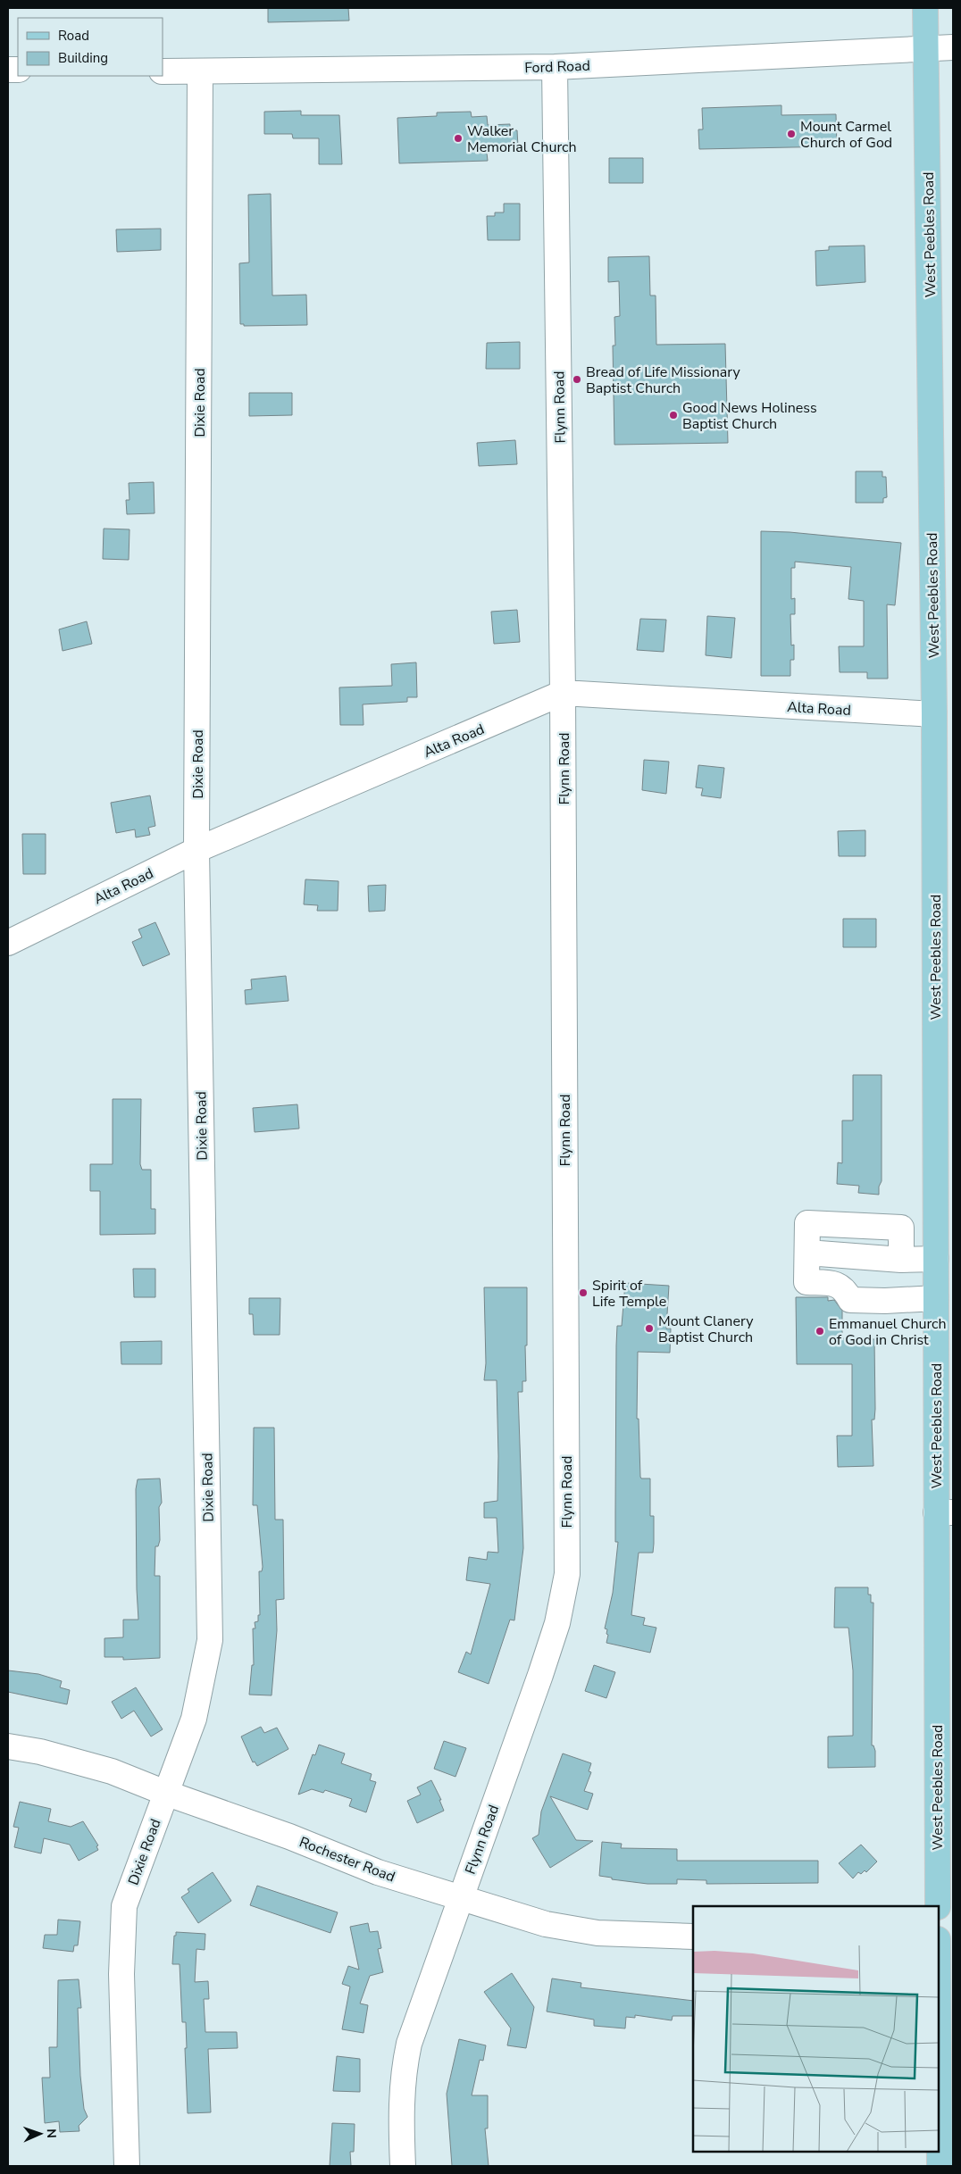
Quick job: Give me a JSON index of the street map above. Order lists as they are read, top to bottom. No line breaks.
{"streets":{"main road":["West Peebles Road"],"street":["Ford Road","Dixie Road","Flynn Road","Alta Road","Rochester Road"]},"crossings":[["Ford Road","West Peebles Road"],["Ford Road","Dixie Road"],["Ford Road","Flynn Road"],["West Peebles Road","Alta Road"],["Dixie Road","Alta Road"],["Dixie Road","Rochester Road"],["Flynn Road","Alta Road"],["Flynn Road","Rochester Road"]],"places":["Mount Carmel Church of God","Walker Memorial Church","Bread of Life Missionary Baptist Church","Good News Holiness Baptist Church","Spirit of Life Temple","Mount Clanery Baptist Church","Emmanuel Church of God in Christ"],"legend":["Road","Building"],"north":"right"}
